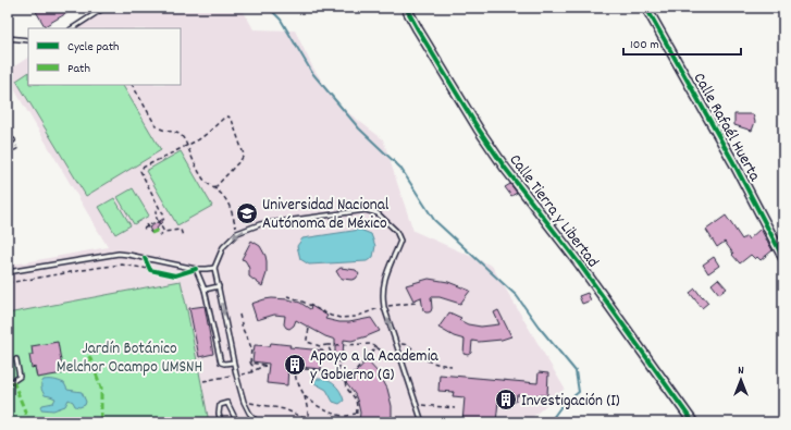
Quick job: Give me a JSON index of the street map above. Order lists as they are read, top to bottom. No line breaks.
{"streets":{"street":["Calle Rafaél Huerta","Calle Tierra y Libertad"]},"parks":["Jardín Botánico Melchor Ocampo UMSNH"],"places":{"school or university":["Universidad Nacional Autónoma de México"],"building":["Apoyo a la Academia y Gobierno (G)","Investigación (I)"]},"legend":["Cycle path","Path"],"scale_bar":"100 m","north":"top"}
